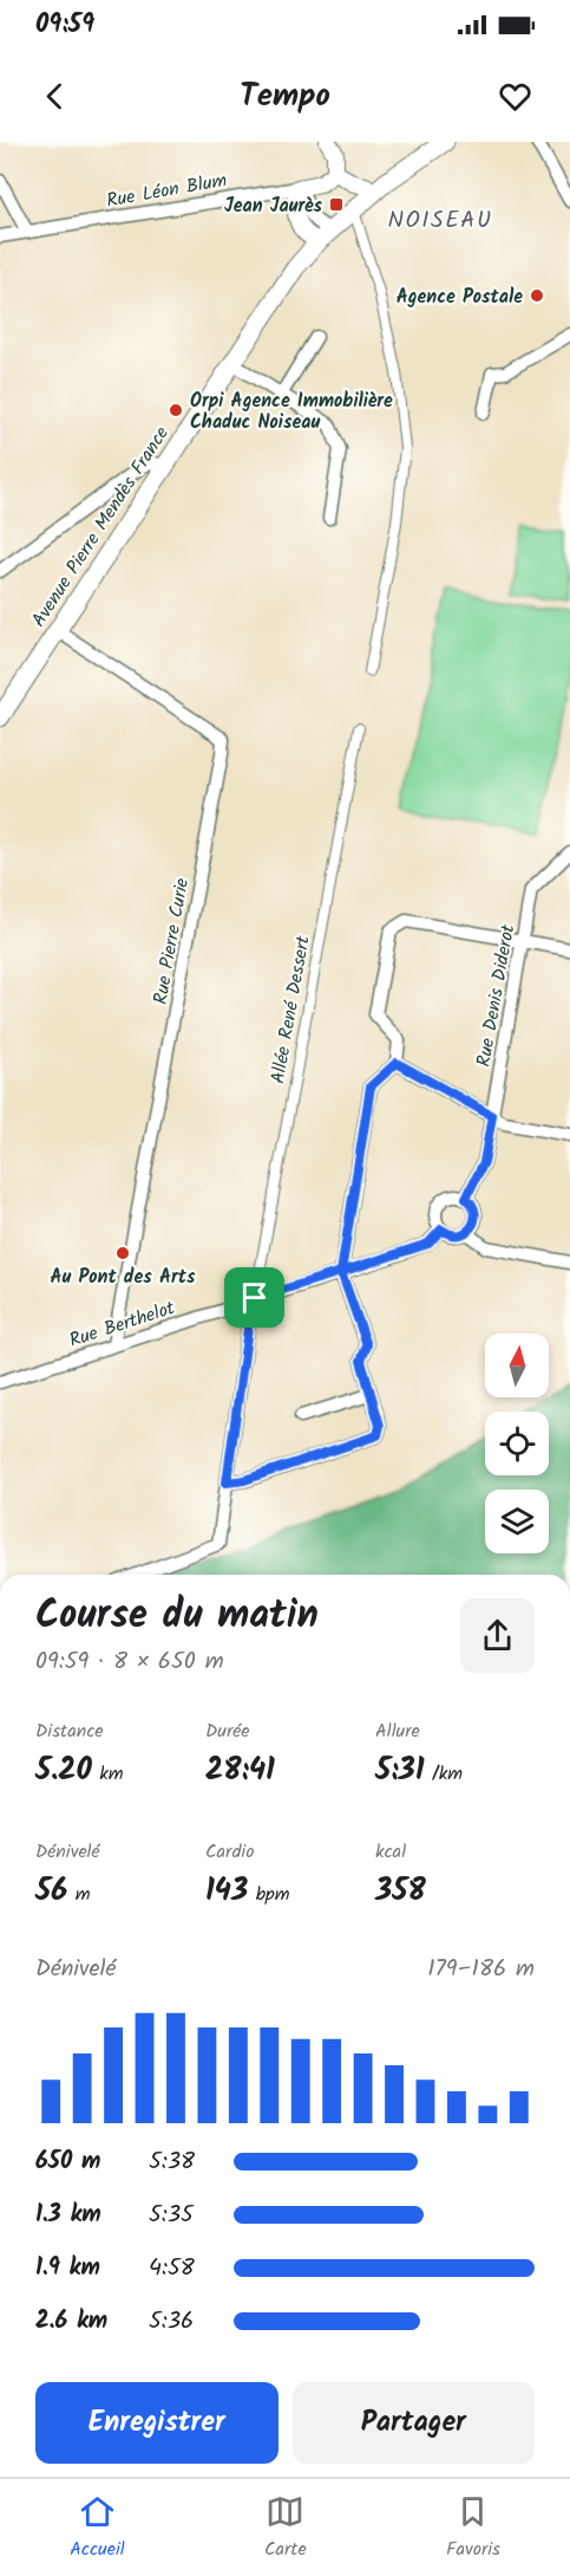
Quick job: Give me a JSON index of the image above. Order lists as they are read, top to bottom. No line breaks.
{"streets":{"main road":["Avenue Pierre Mendès France"],"street":["Rue Léon Blum","Rue Pierre Curie","Rue Denis Diderot","Allée René Dessert","Rue Berthelot"]},"crossings":[["Avenue Pierre Mendès France","Rue Pierre Curie"],["Rue Pierre Curie","Rue Berthelot"],["Allée René Dessert","Rue Berthelot"]],"districts":["NOISEAU"],"places":{"transit":["Jean Jaurès"],"other":["Agence Postale","Orpi Agence Immobilière Chaduc Noiseau","Au Pont des Arts"]},"north":"top","page":{"status":"09:59","header":"Tempo","heading":["Course du matin","09:59 · 8 × 650 m"],"stats":[["Distance","5.20 km"],["Durée","28:41"],["Allure","5:31 /km"],["Dénivelé","56 m"],["Cardio","143 bpm"],["kcal","358"]],"chart":["Dénivelé","179–186 m"],"list":[{"name":"650 m","note":"5:38"},{"name":"1.3 km","note":"5:35"},{"name":"1.9 km","note":"4:58"},{"name":"2.6 km","note":"5:36"}],"buttons":["Enregistrer","Partager"],"tabs":["Accueil","Carte","Favoris"]}}
